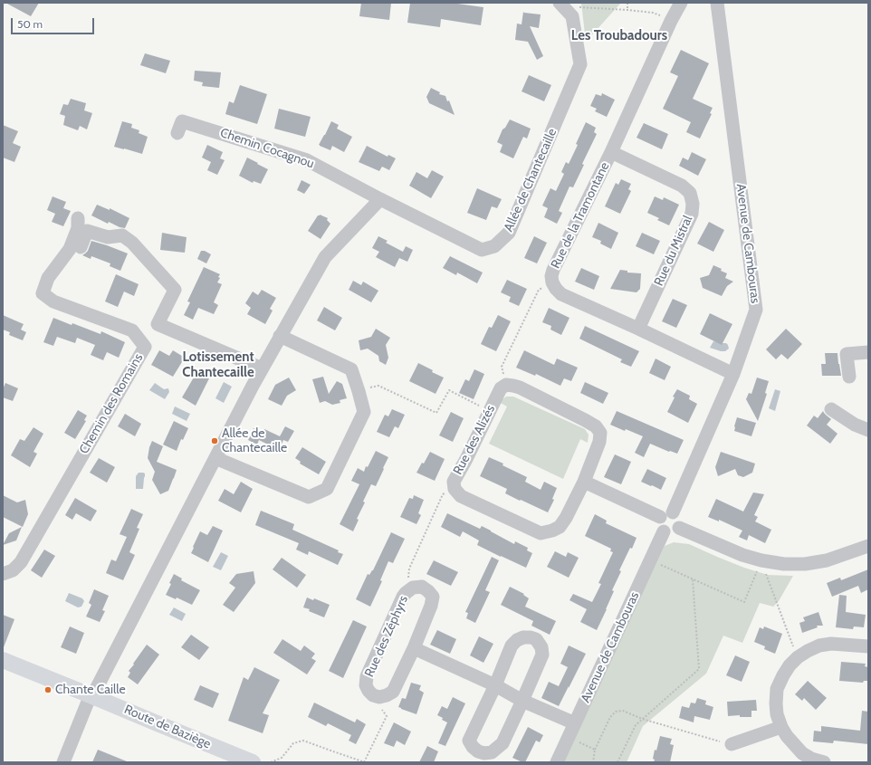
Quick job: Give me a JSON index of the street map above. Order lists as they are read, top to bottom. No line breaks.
{"streets":{"main road":["Route de Baziège"],"street":["Chemin Cocagnou","Allée de Chantecaille","Rue de la Tramontane","Avenue de Cambouras","Rue du Mistral","Chemin des Romains","Rue des Alizés","Rue des Zéphyrs"]},"crossings":[["Chemin Cocagnou","Allée de Chantecaille"],["Rue de la Tramontane","Avenue de Cambouras"],["Rue de la Tramontane","Rue du Mistral"]],"districts":["Les Troubadours","Lotissement Chantecaille"],"places":["Allée de Chantecaille","Chante Caille"],"scale_bar":"50 m"}
